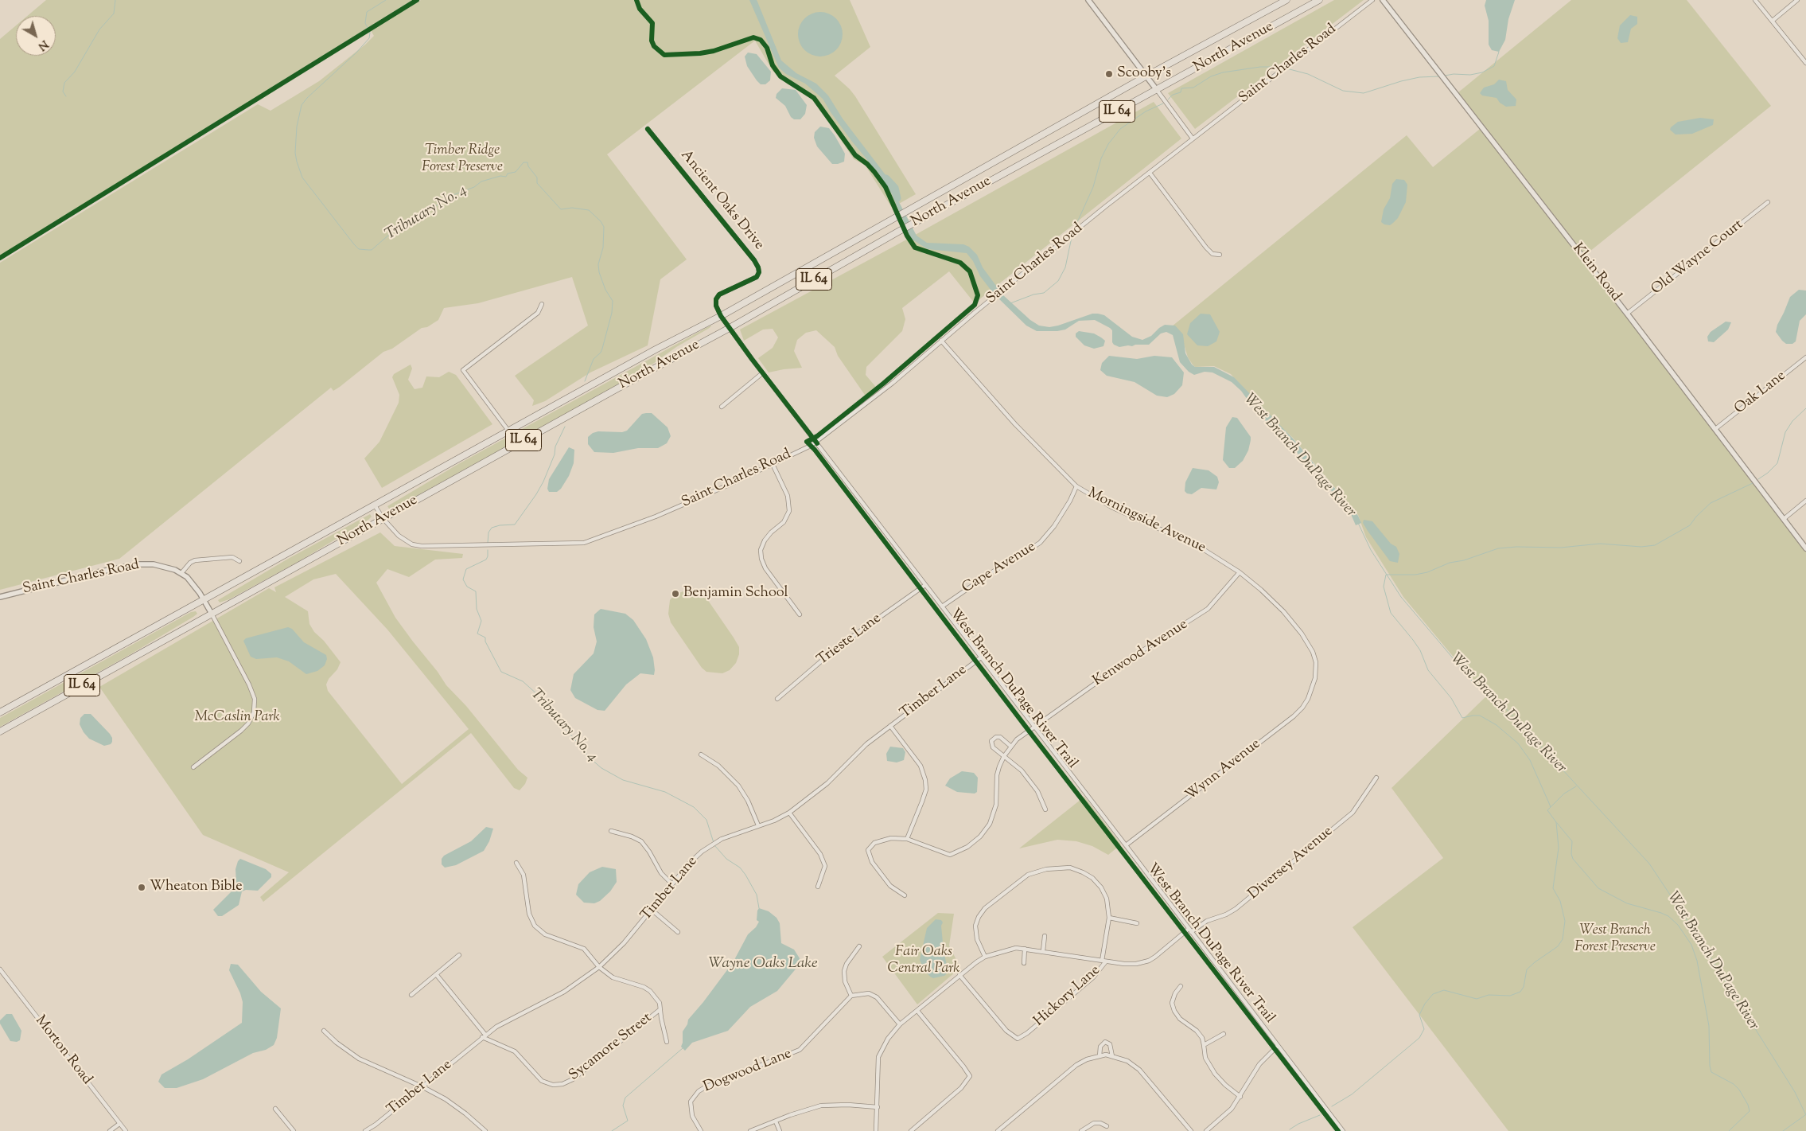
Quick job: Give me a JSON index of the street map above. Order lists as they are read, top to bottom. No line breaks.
{"streets":{"main road":["North Avenue","IL 64"],"street":["Saint Charles Road","Ancient Oaks Drive","Old Wayne Court","Klein Road","Oak Lane","Morningside Avenue","Cape Avenue","Trieste Lane","Kenwood Avenue","Timber Lane","Wynn Avenue","Diversey Avenue","Hickory Lane","Sycamore Street","Morton Road","Dogwood Lane"],"cycle path":["West Branch DuPage River Trail"]},"crossings":[["North Avenue","Saint Charles Road"],["North Avenue","Ancient Oaks Drive"],["Saint Charles Road","Morningside Avenue"],["Old Wayne Court","Klein Road"],["Klein Road","Oak Lane"],["Morningside Avenue","Cape Avenue"],["Morningside Avenue","Kenwood Avenue"],["Morningside Avenue","Wynn Avenue"],["Timber Lane","Sycamore Street"],["Diversey Avenue","Hickory Lane"]],"water":["Tributary No. 4","West Branch DuPage River","Wayne Oaks Lake"],"parks":["Timber Ridge Forest Preserve","McCaslin Park","West Branch Forest Preserve","Fair Oaks Central Park"],"places":["Scooby's","Benjamin School","Wheaton Bible"],"north":"bottom right"}
